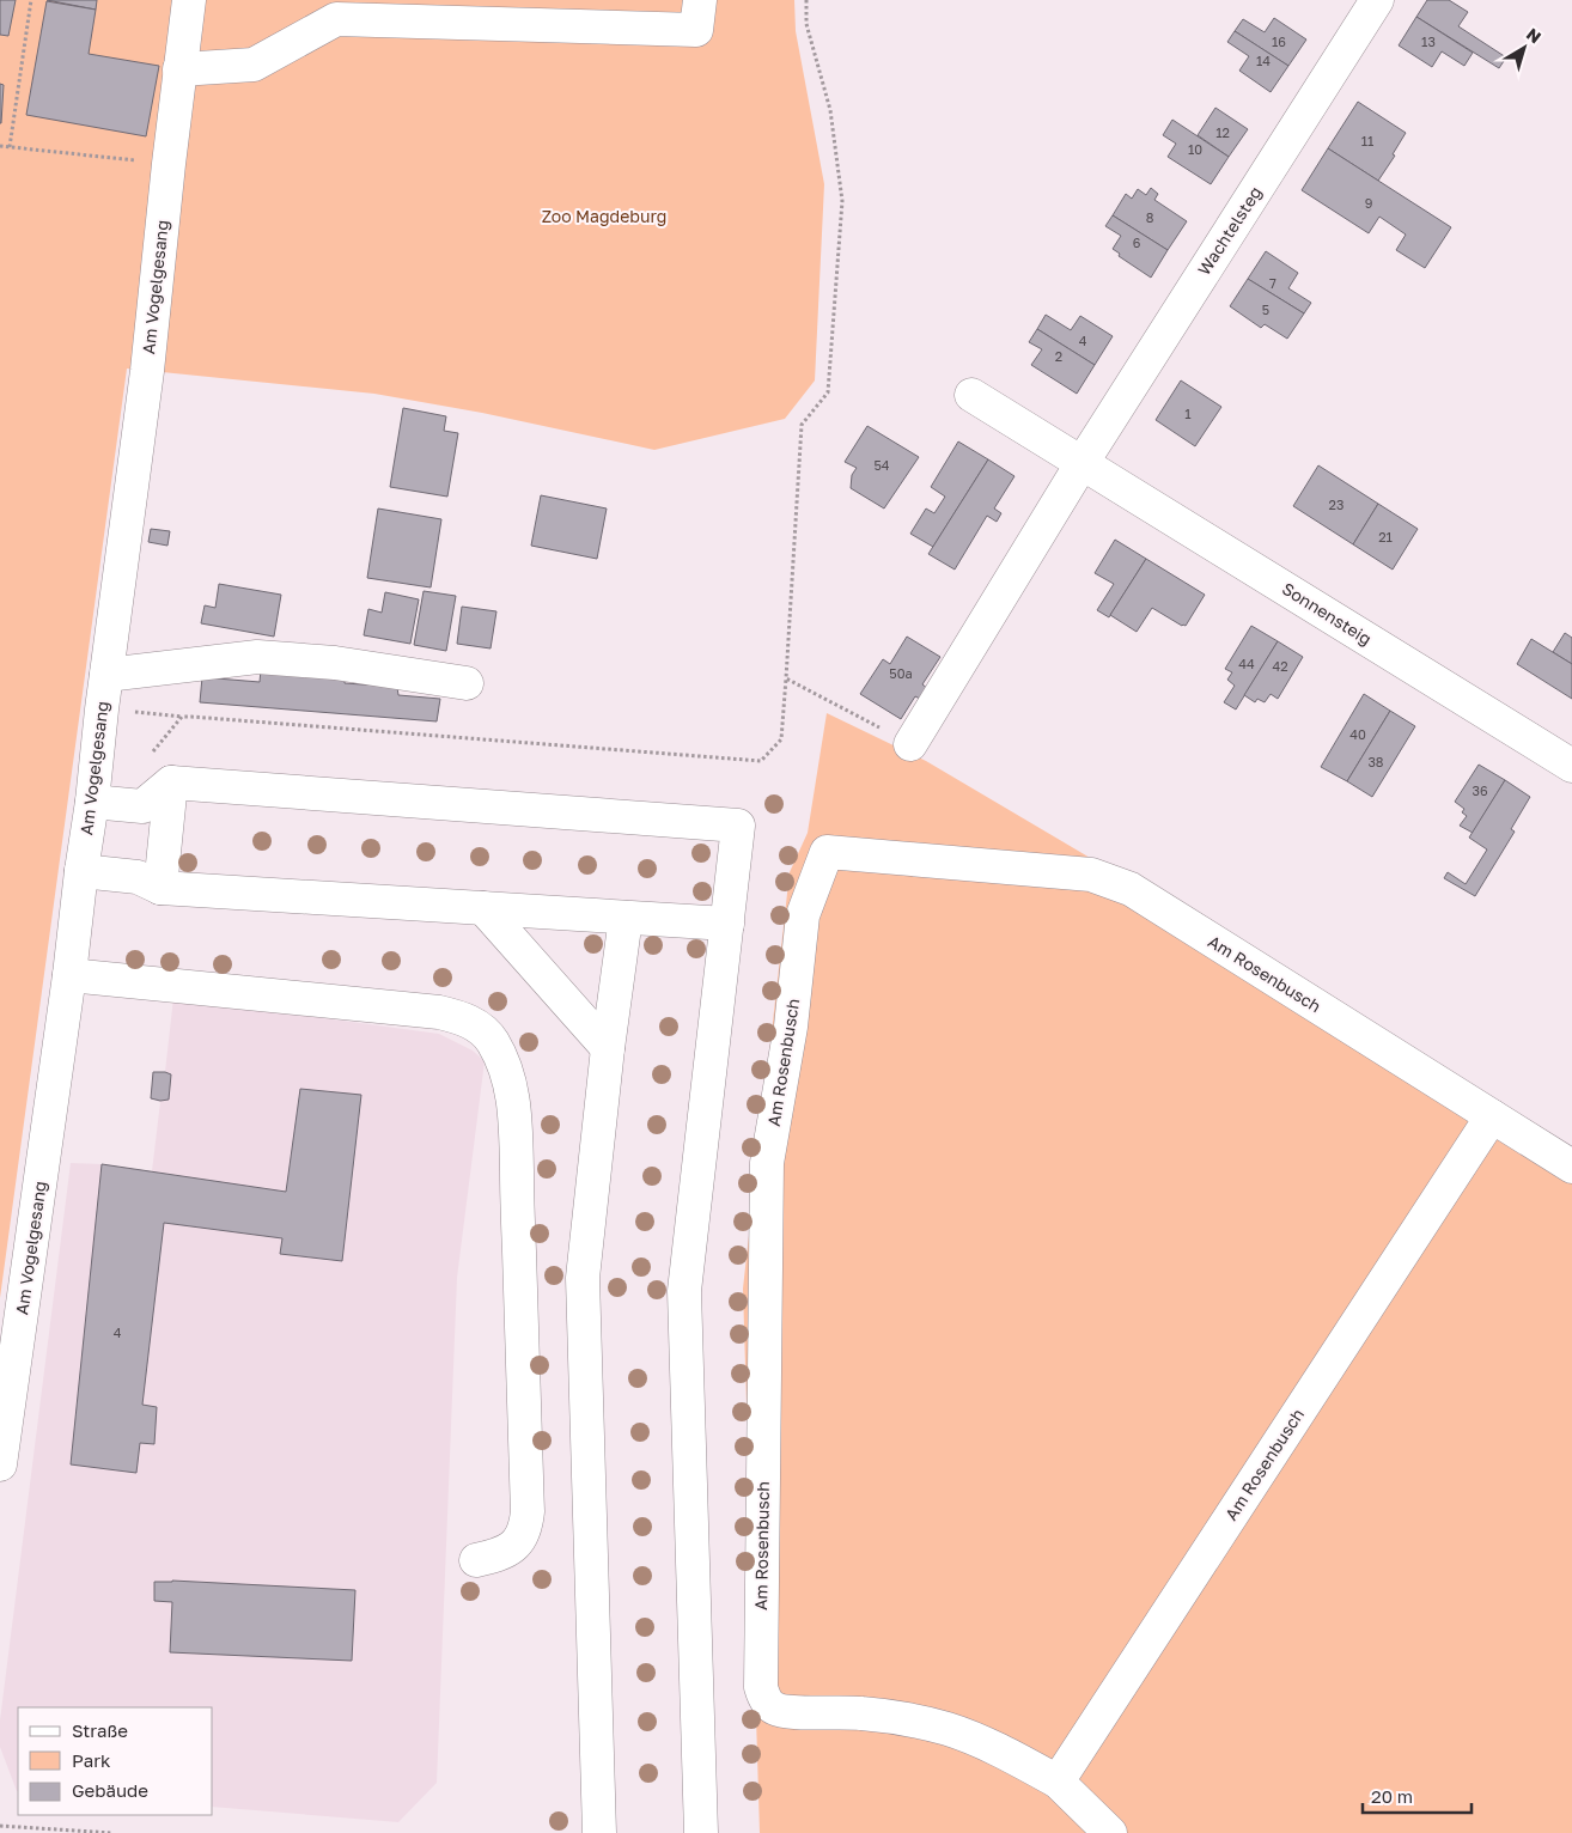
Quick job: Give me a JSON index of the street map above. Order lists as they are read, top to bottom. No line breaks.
{"streets":{"street":["Wachtelsteg","Am Vogelgesang","Sonnensteig","Am Rosenbusch"]},"crossings":[["Wachtelsteg","Sonnensteig"]],"parks":["Zoo Magdeburg"],"house_numbers":["16","13","14","12","11","10","9","8","6","7","5","4","2","1","54","23","21","44","42","50a","40","38","36","4"],"legend":["Straße","Park","Gebäude"],"scale_bar":"20 m","north":"top right"}
